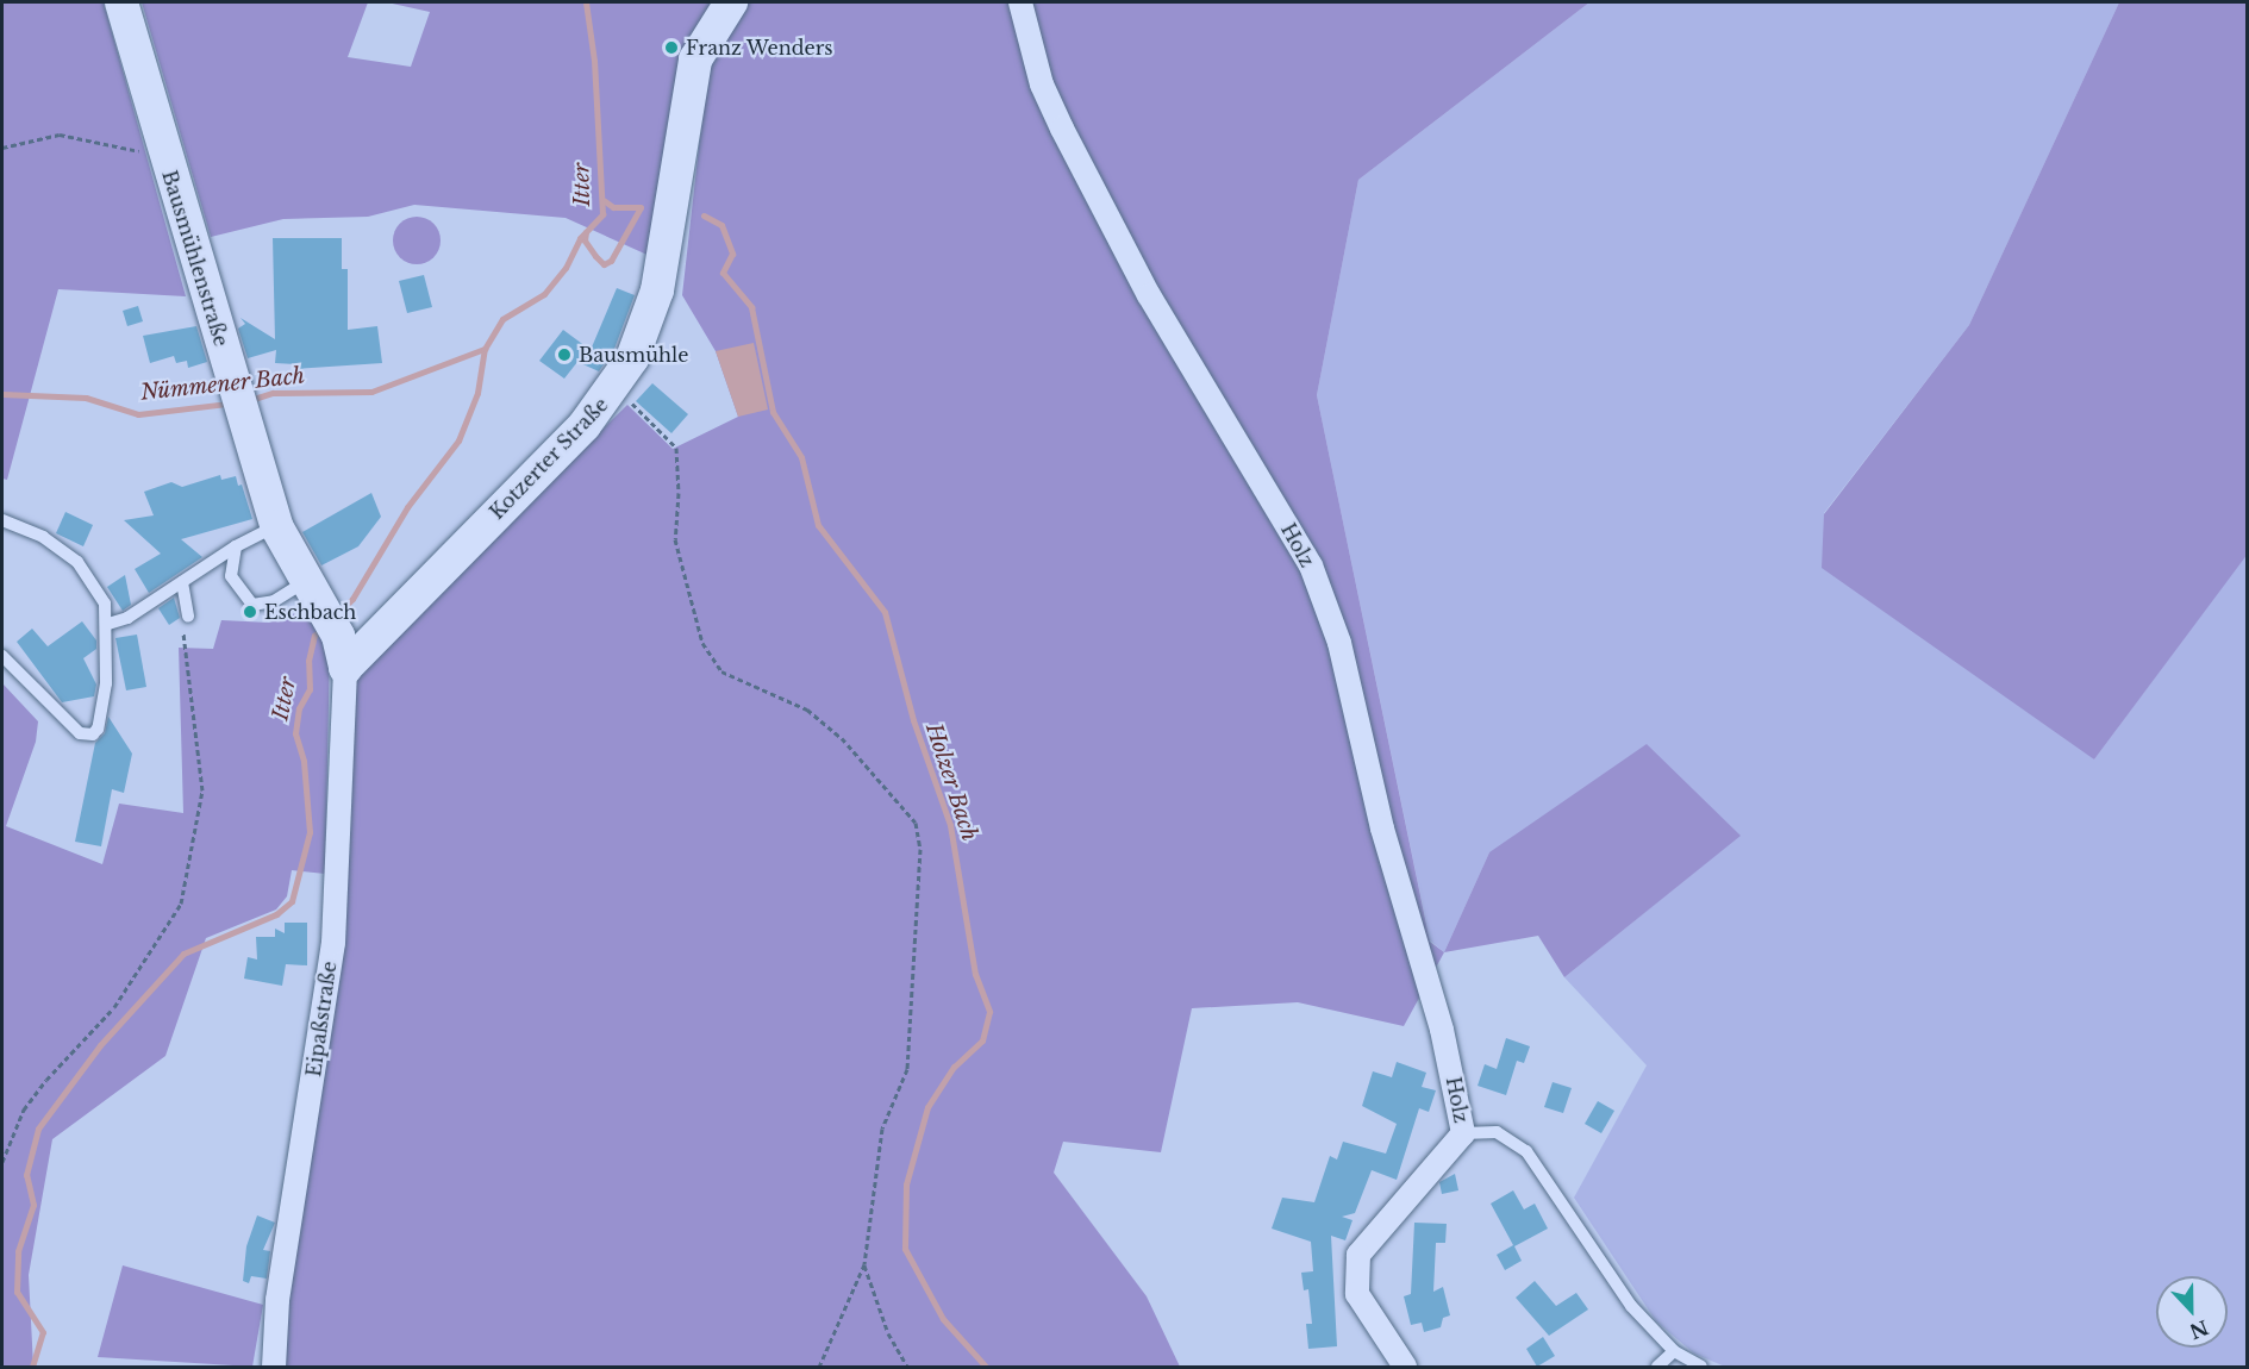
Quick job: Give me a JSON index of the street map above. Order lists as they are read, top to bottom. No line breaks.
{"streets":{"street":["Bausmühlenstraße","Kotzerter Straße","Holz","Eipaßstraße"]},"crossings":[["Bausmühlenstraße","Kotzerter Straße"],["Bausmühlenstraße","Eipaßstraße"],["Kotzerter Straße","Eipaßstraße"]],"water":["Itter","Nümmener Bach","Holzer Bach"],"places":["Franz Wenders","Bausmühle","Eschbach"],"north":"bottom"}
